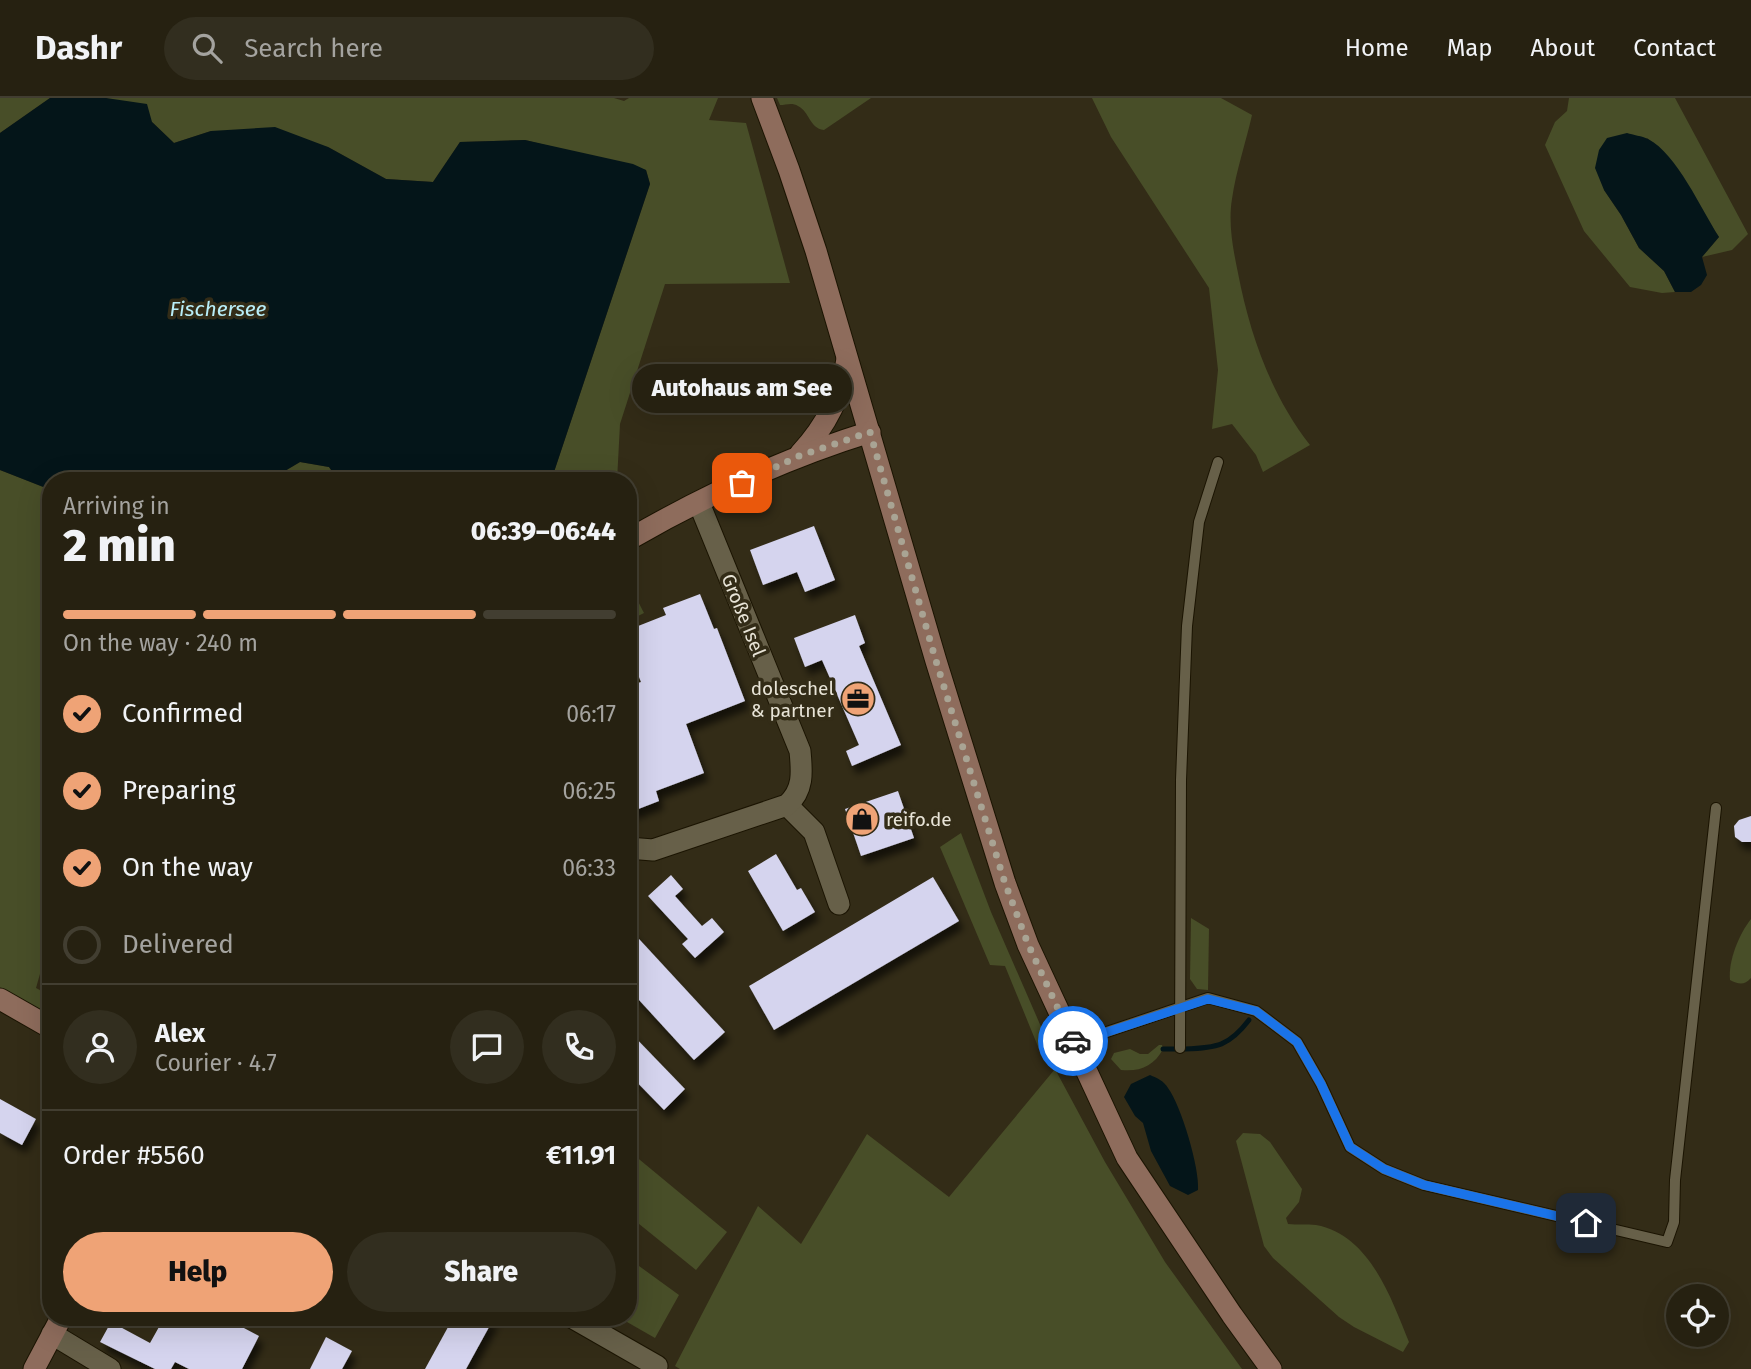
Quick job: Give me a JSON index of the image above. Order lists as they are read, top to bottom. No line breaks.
{"streets":{"street":["Große Isel"]},"water":["Fischersee"],"places":{"other":["Autohaus am See"],"office":["doleschel & partner"],"shop":["reifo.de"]},"page":{"header":"Dashr","search":"Search here","nav":["Home","Map","About","Contact"],"bubble":"Autohaus am See","heading":["2 min","Arriving in","06:39–06:44"],"panel":["Alex","Courier · 4.7","Order #5560","€11.91"],"bar":"On the way · 240 m","list":[["Confirmed","06:17"],["Preparing","06:25"],["On the way","06:33"],"Delivered"],"buttons":["Help","Share"]}}
